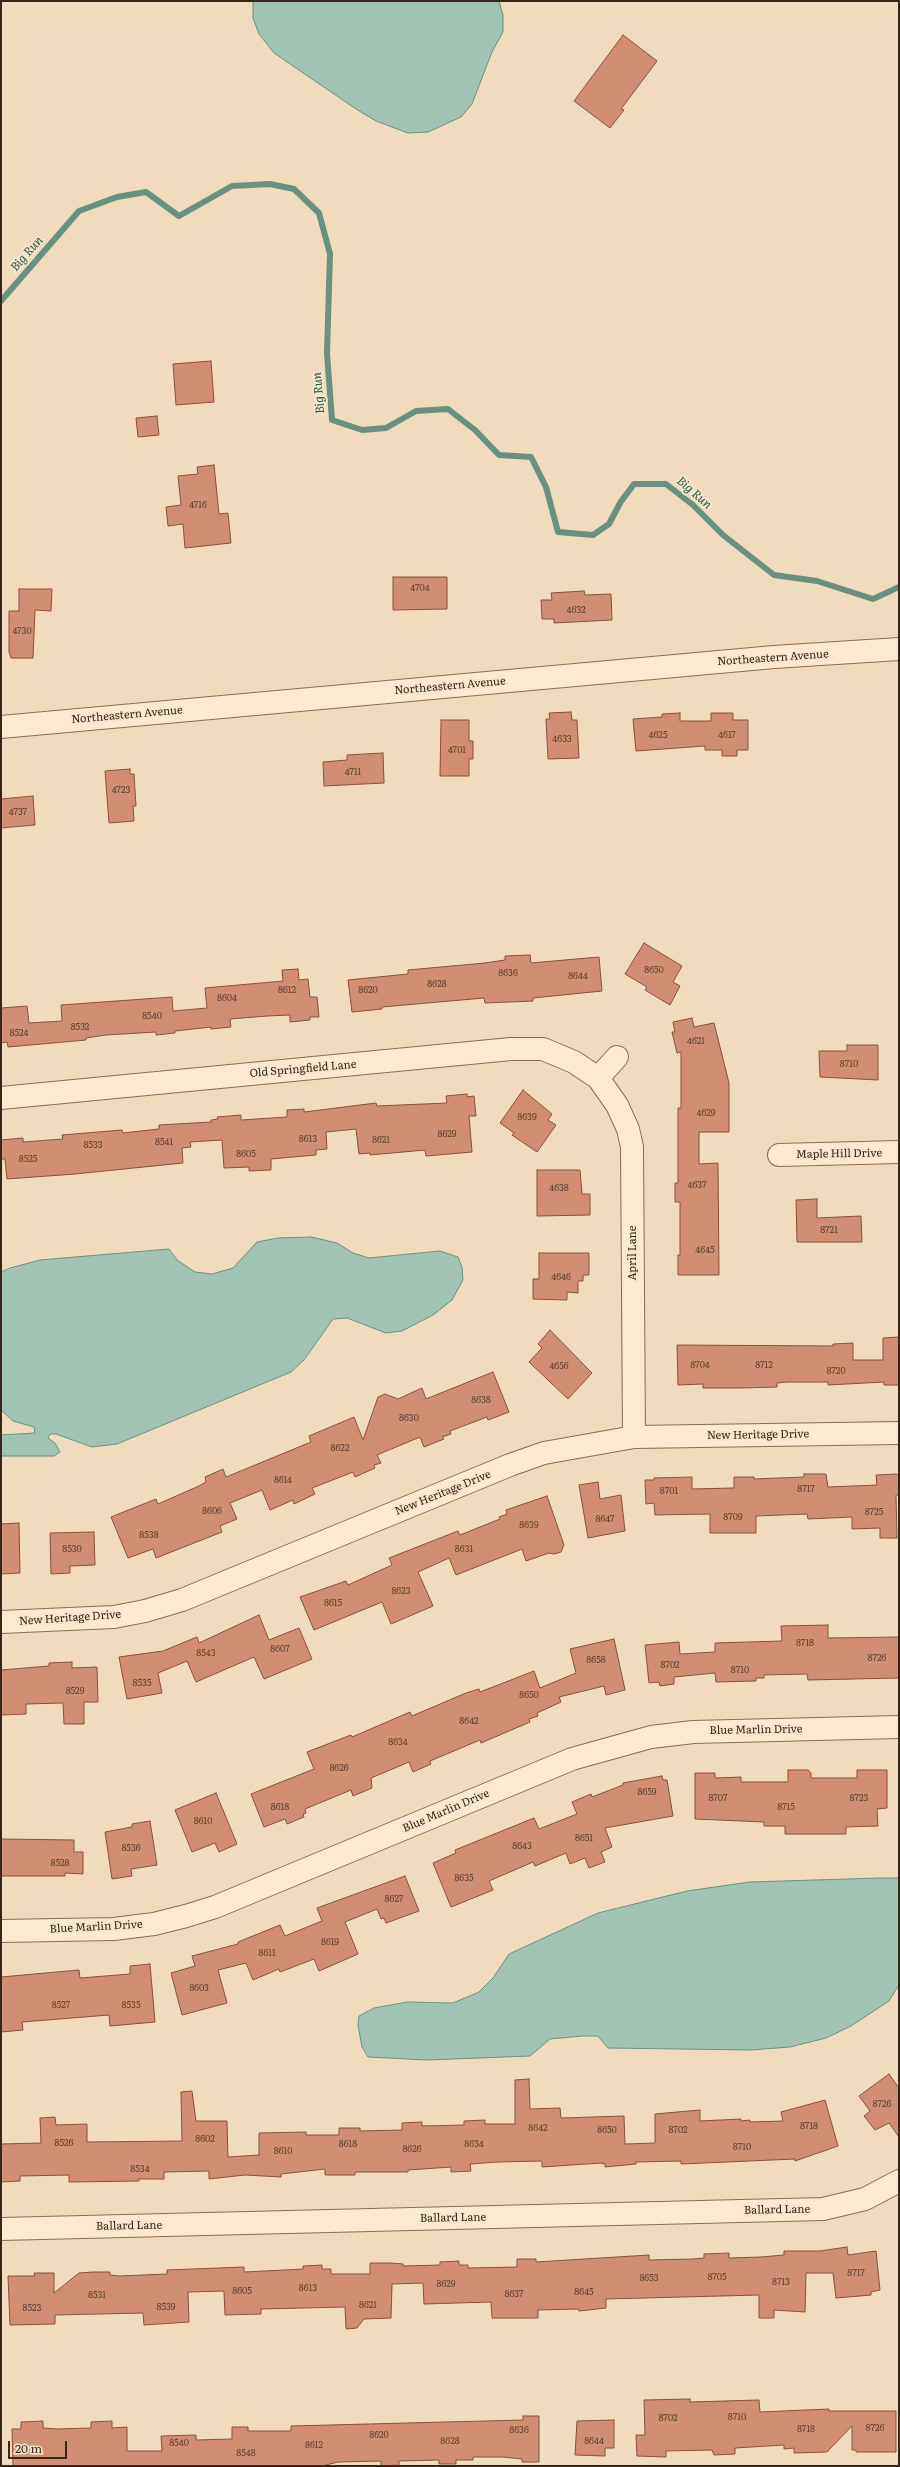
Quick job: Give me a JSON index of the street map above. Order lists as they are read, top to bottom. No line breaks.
{"streets":{"street":["Northeastern Avenue","Old Springfield Lane","Maple Hill Drive","April Lane","New Heritage Drive","Blue Marlin Drive","Ballard Lane"]},"crossings":[["Old Springfield Lane","April Lane"],["April Lane","New Heritage Drive"]],"water":["Big Run"],"house_numbers":["4716","4704","4632","4730","4625","4617","4633","4701","4711","4723","4737","8650","8636","8644","8628","8612","8620","8604","8540","8532","8524","4621","8710","4629","8639","8629","8613","8621","8541","8533","8605","8525","4637","4638","8721","4645","4646","8704","8712","4656","8720","8638","8630","8622","8614","8717","8701","8606","8725","8709","8647","8639","8538","8530","8631","8623","8615","8718","8607","8543","8726","8658","8702","8710","8535","8529","8650","8642","8634","8626","8659","8707","8723","8618","8715","8610","8651","8643","8536","8528","8635","8627","8619","8611","8603","8527","8535","8726","8718","8642","8650","8702","8602","8526","8618","8634","8710","8626","8610","8534","8717","8705","8653","8713","8629","8613","8605","8645","8637","8531","8621","8539","8523","8710","8702","8726","8718","8636","8620","8628","8644","8540","8612","8548"],"scale_bar":"20 m"}
